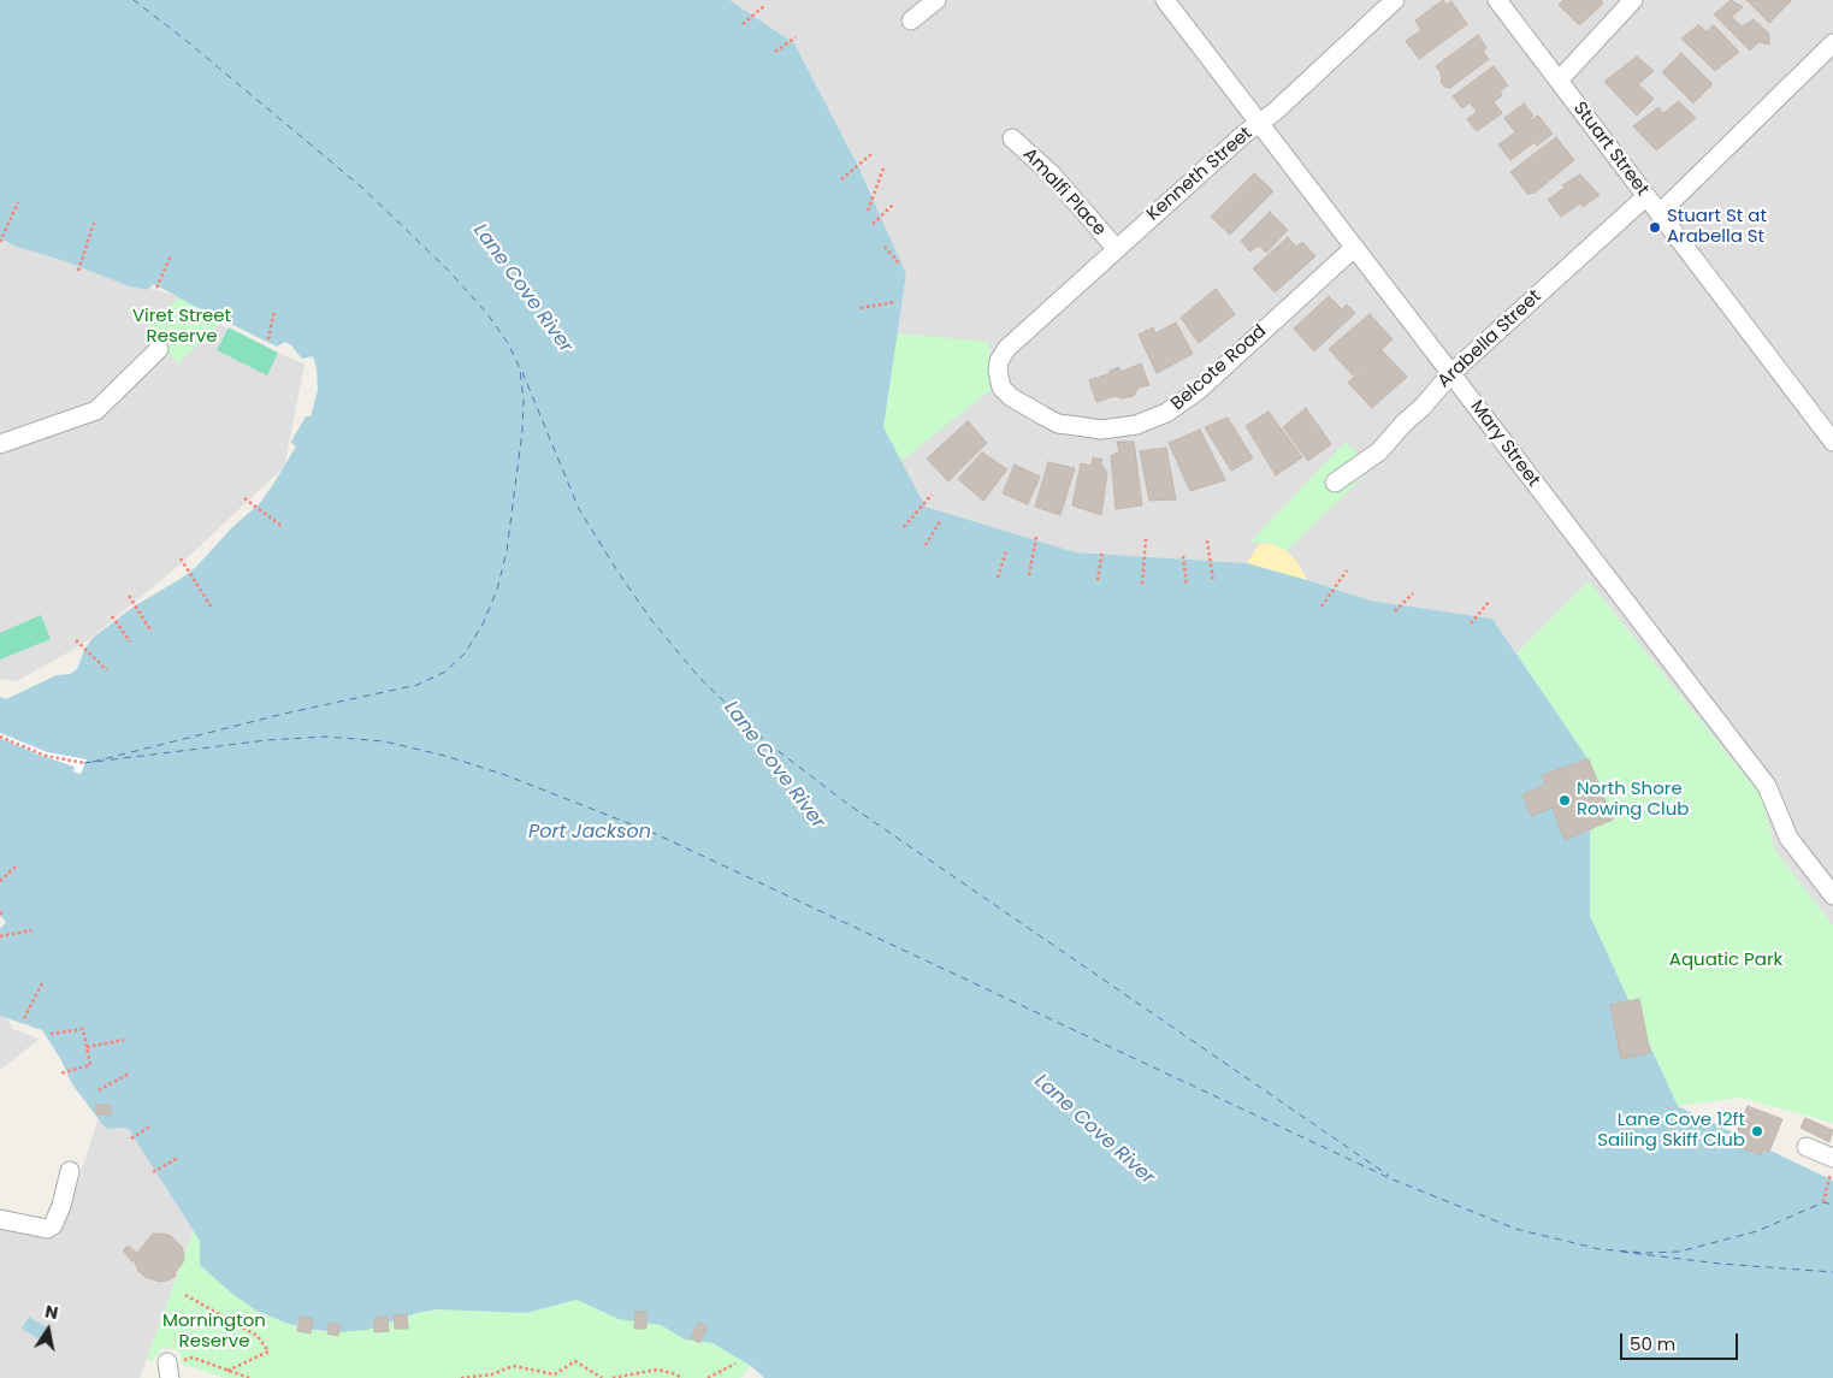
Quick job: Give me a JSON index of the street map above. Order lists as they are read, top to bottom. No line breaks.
{"streets":{"street":["Stuart Street","Kenneth Street","Amalfi Place","Arabella Street","Belcote Road","Mary Street"]},"crossings":[["Stuart Street","Arabella Street"],["Kenneth Street","Amalfi Place"],["Kenneth Street","Belcote Road"],["Kenneth Street","Mary Street"],["Arabella Street","Mary Street"],["Belcote Road","Mary Street"]],"water":["Lane Cove River","Port Jackson"],"parks":["Viret Street Reserve","Aquatic Park","Mornington Reserve"],"places":["Stuart St at Arabella St","North Shore Rowing Club","Lane Cove 12ft Sailing Skiff Club"],"scale_bar":"50 m","north":"top"}
